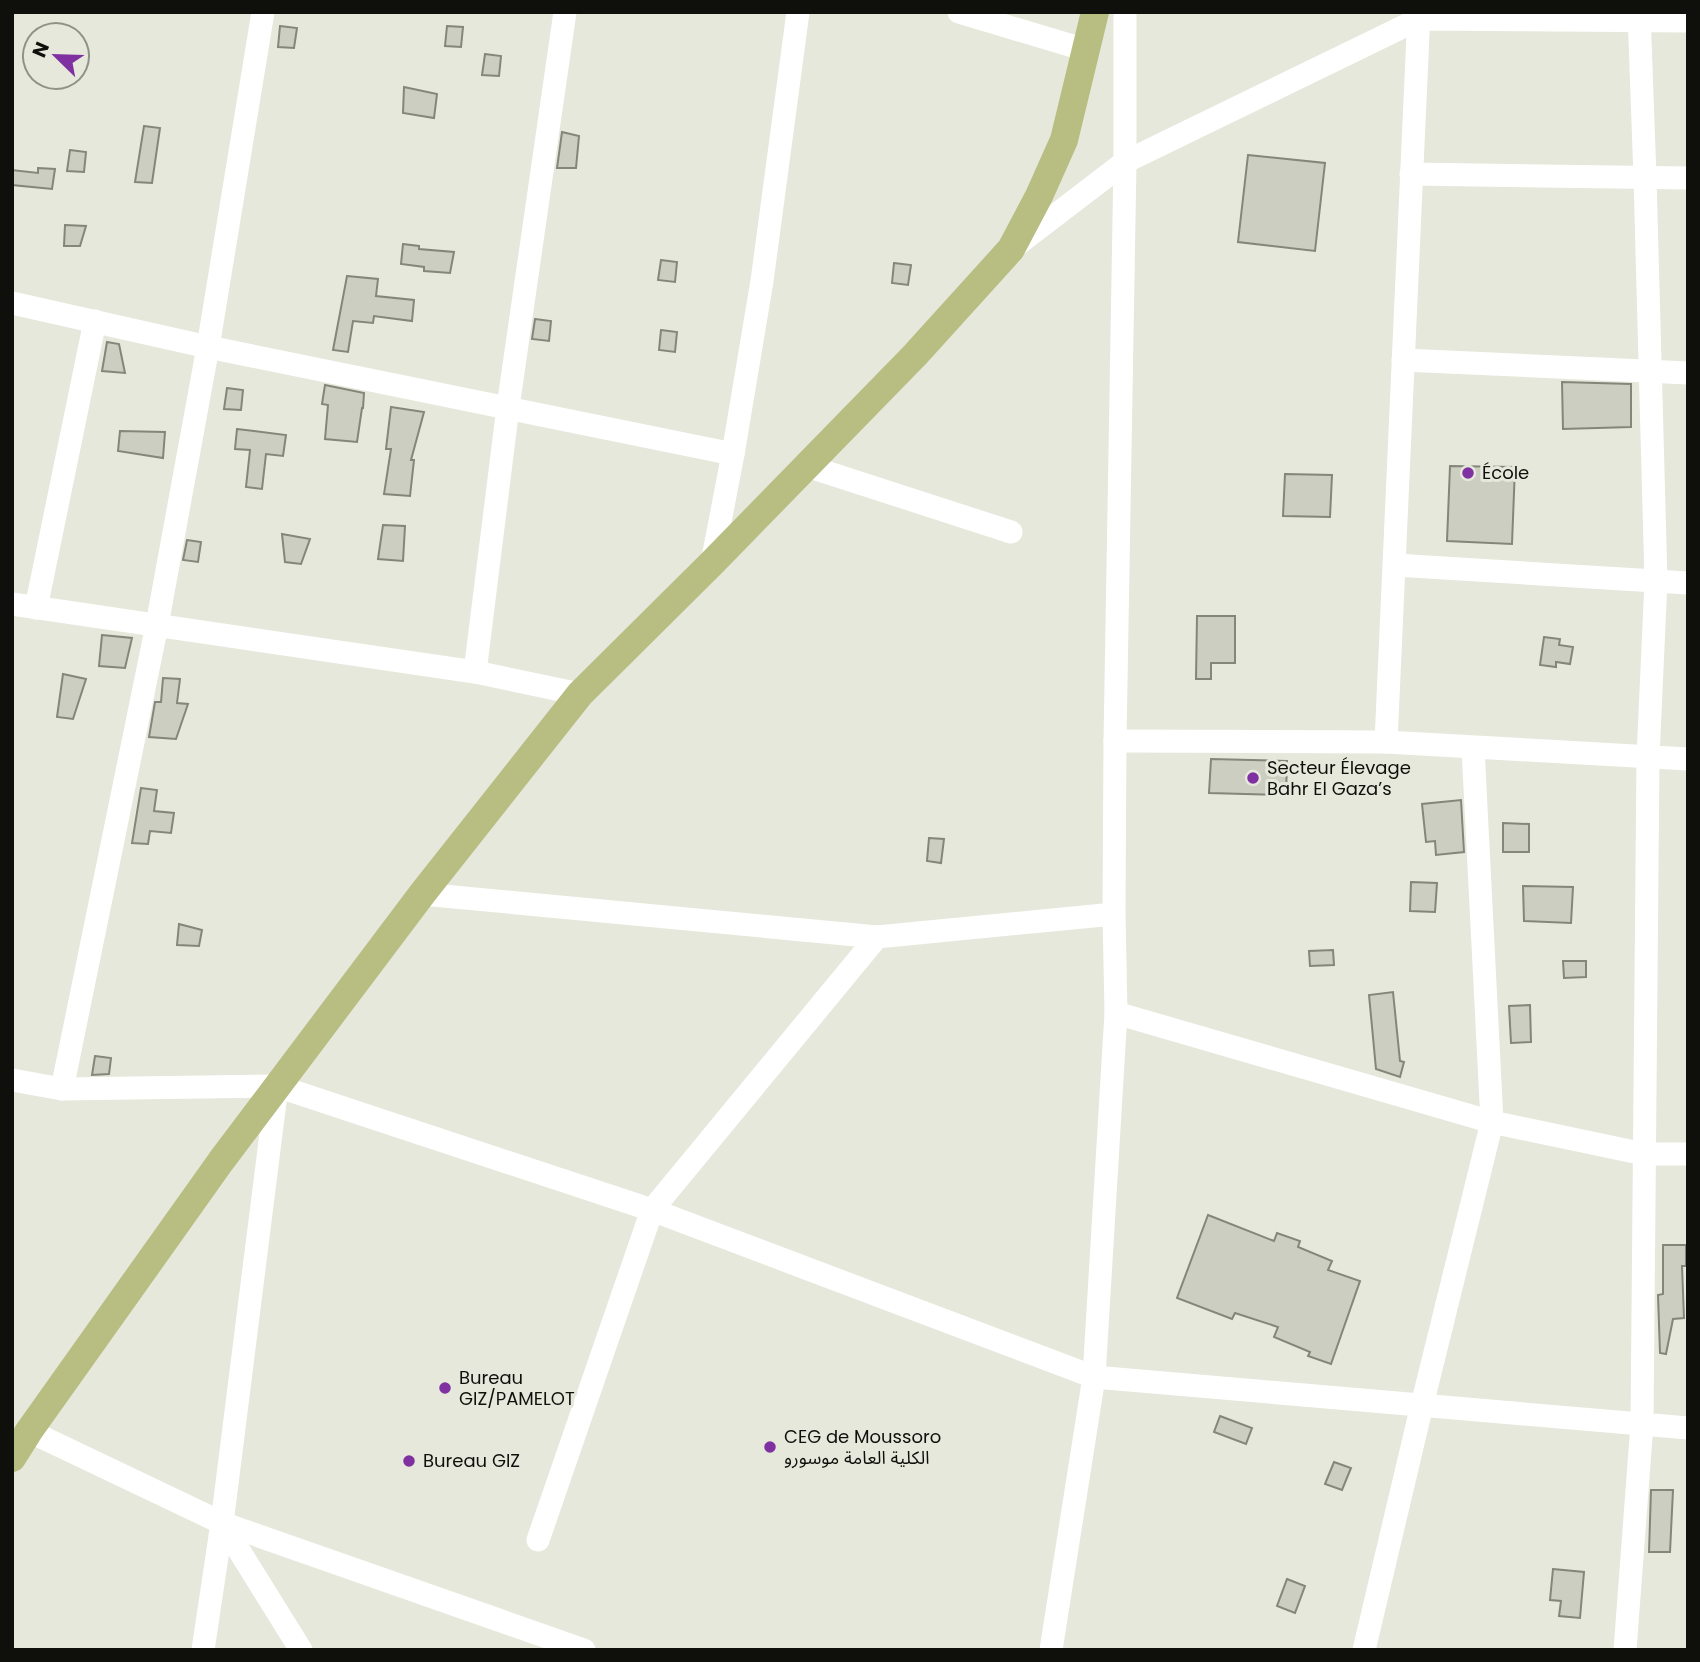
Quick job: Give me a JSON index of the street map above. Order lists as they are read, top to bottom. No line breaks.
{"places":["École","Secteur Élevage Bahr El Gaza’s","Bureau GIZ/PAMELOT","CEG de Moussoro الكلية العامة موسورو","Bureau GIZ"],"north":"top left"}
